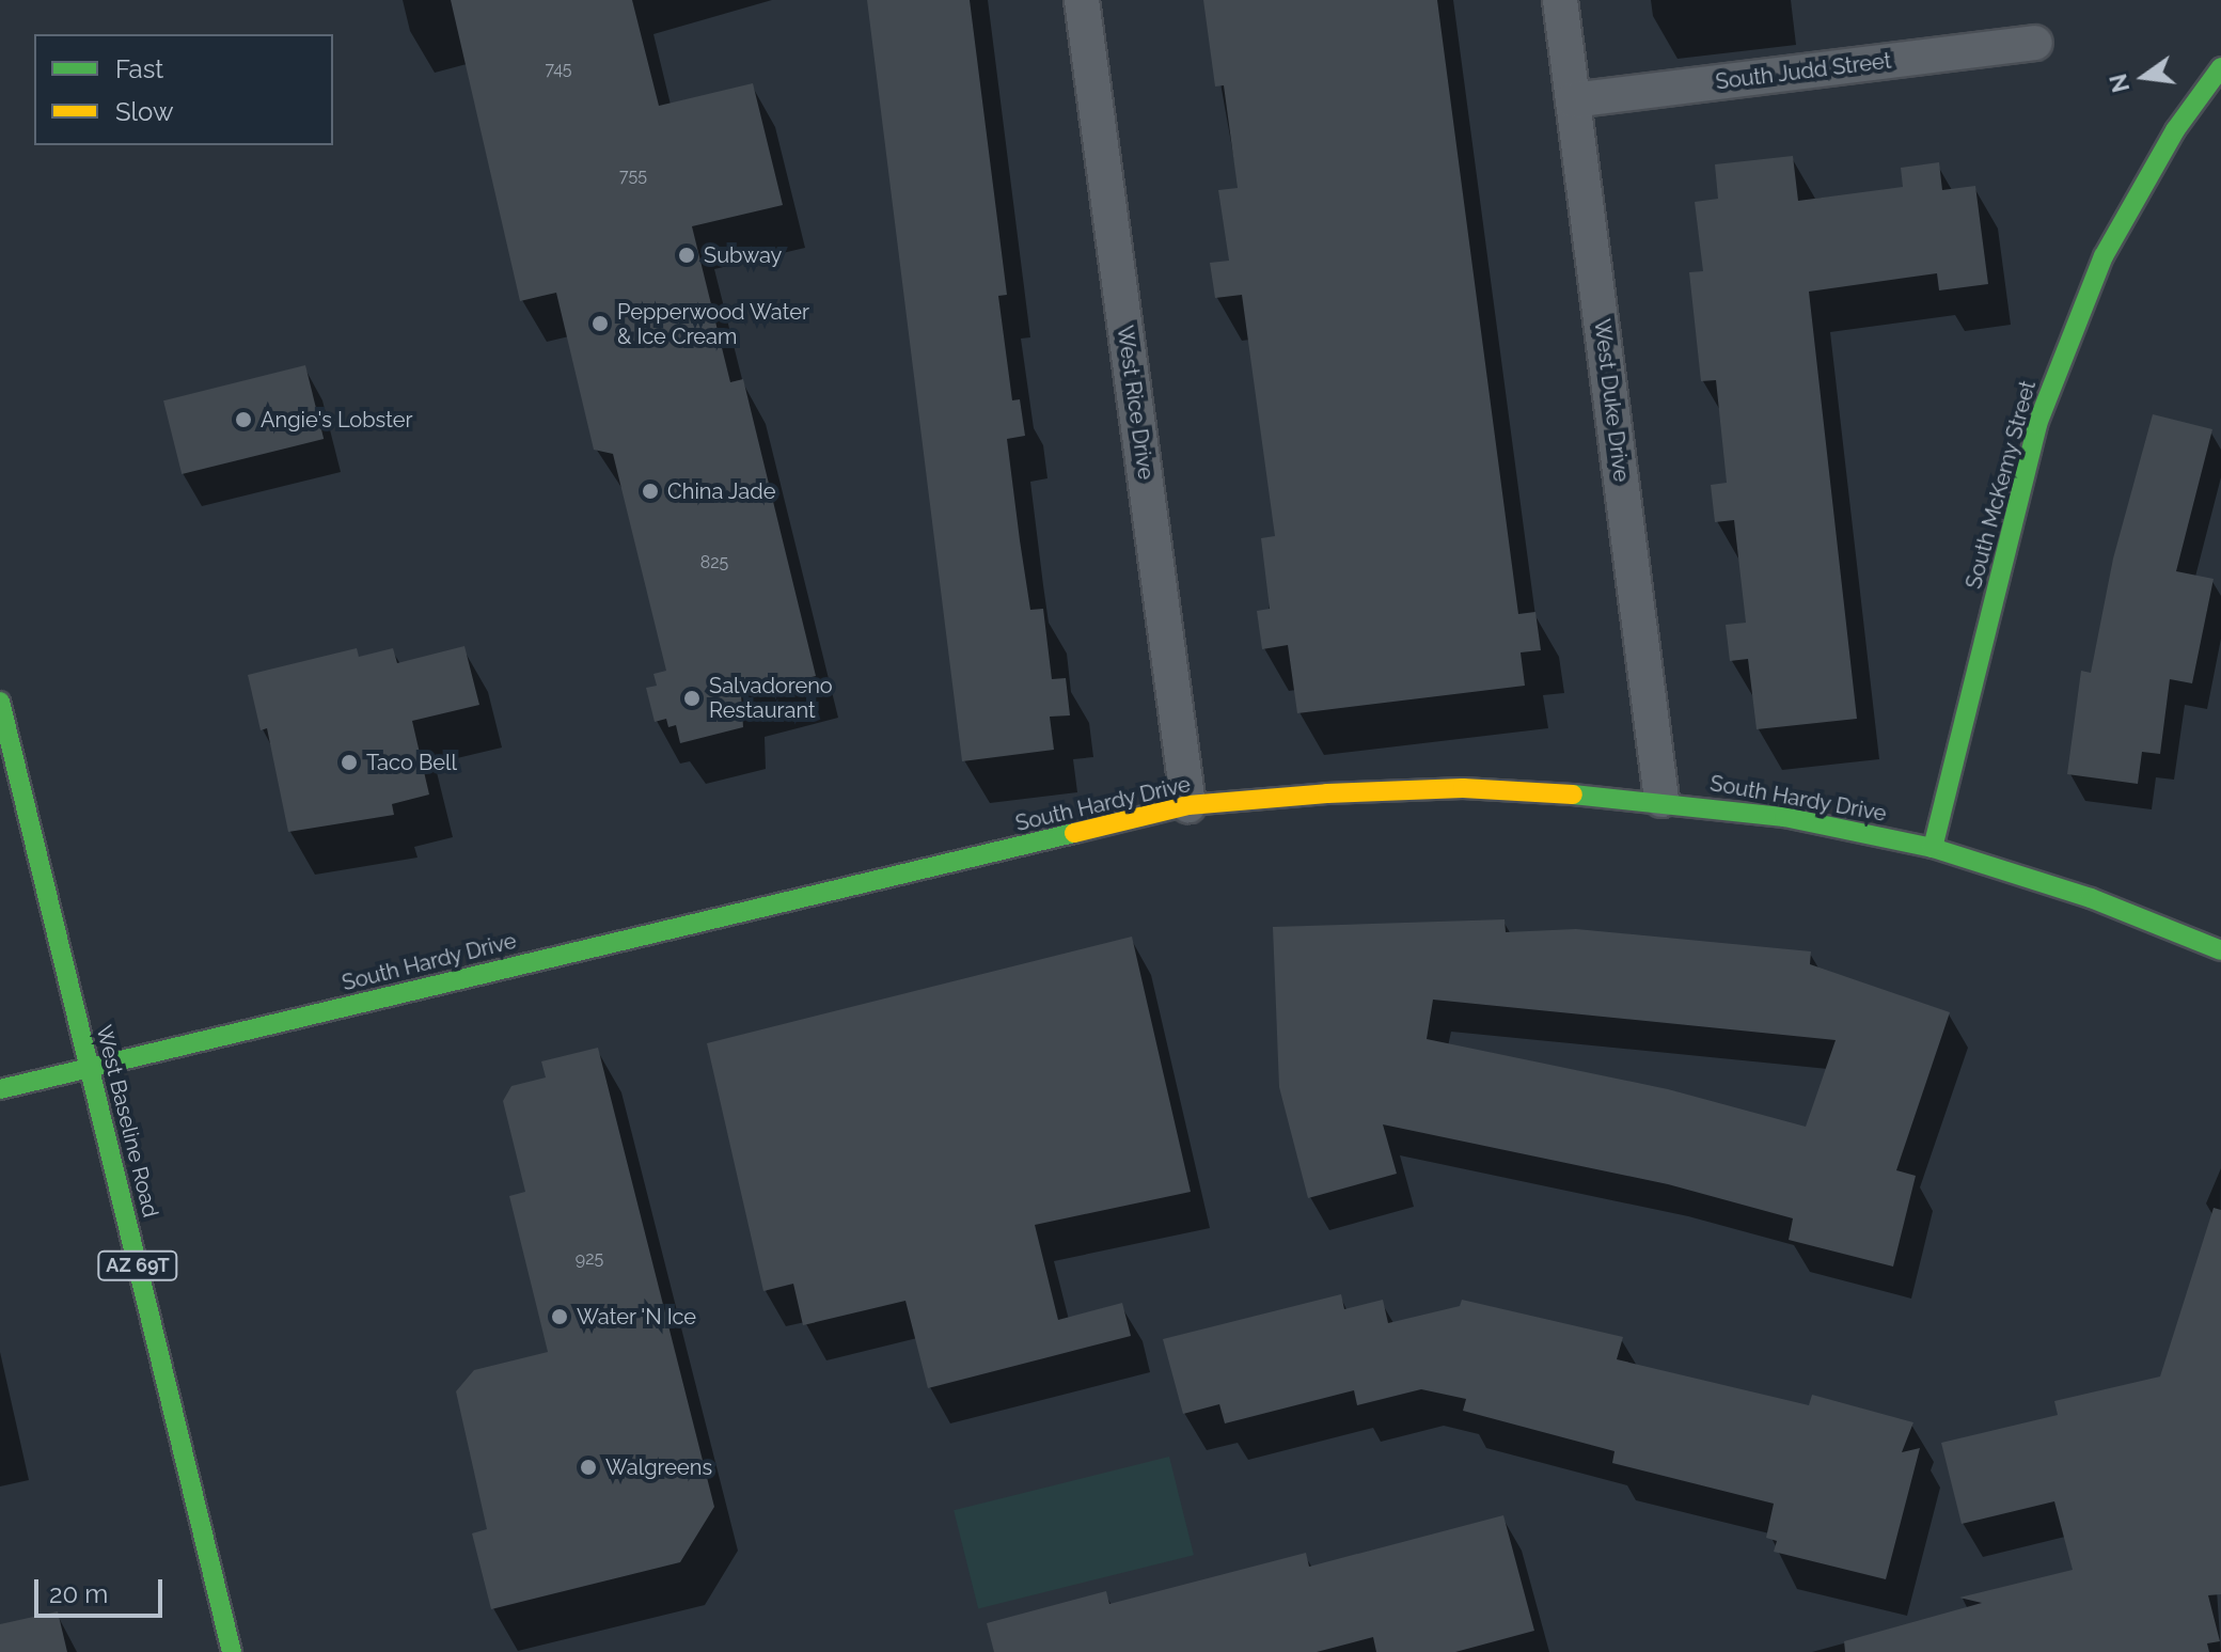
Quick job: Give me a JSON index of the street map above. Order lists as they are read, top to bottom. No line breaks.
{"streets":{"street":["South Judd Street","West Duke Drive","West Rice Drive","South McKemy Street","South Hardy Drive","West Baseline Road","AZ 69T"]},"crossings":[["South Judd Street","West Duke Drive"],["West Duke Drive","South Hardy Drive"],["West Rice Drive","South Hardy Drive"],["South McKemy Street","South Hardy Drive"],["South Hardy Drive","West Baseline Road"]],"places":["Subway","Pepperwood Water & Ice Cream","Angie's Lobster","China Jade","Salvadoreno Restaurant","Taco Bell","Water 'N Ice","Walgreens"],"house_numbers":["745","755","825","925"],"legend":["Fast","Slow"],"scale_bar":"20 m","north":"left"}
